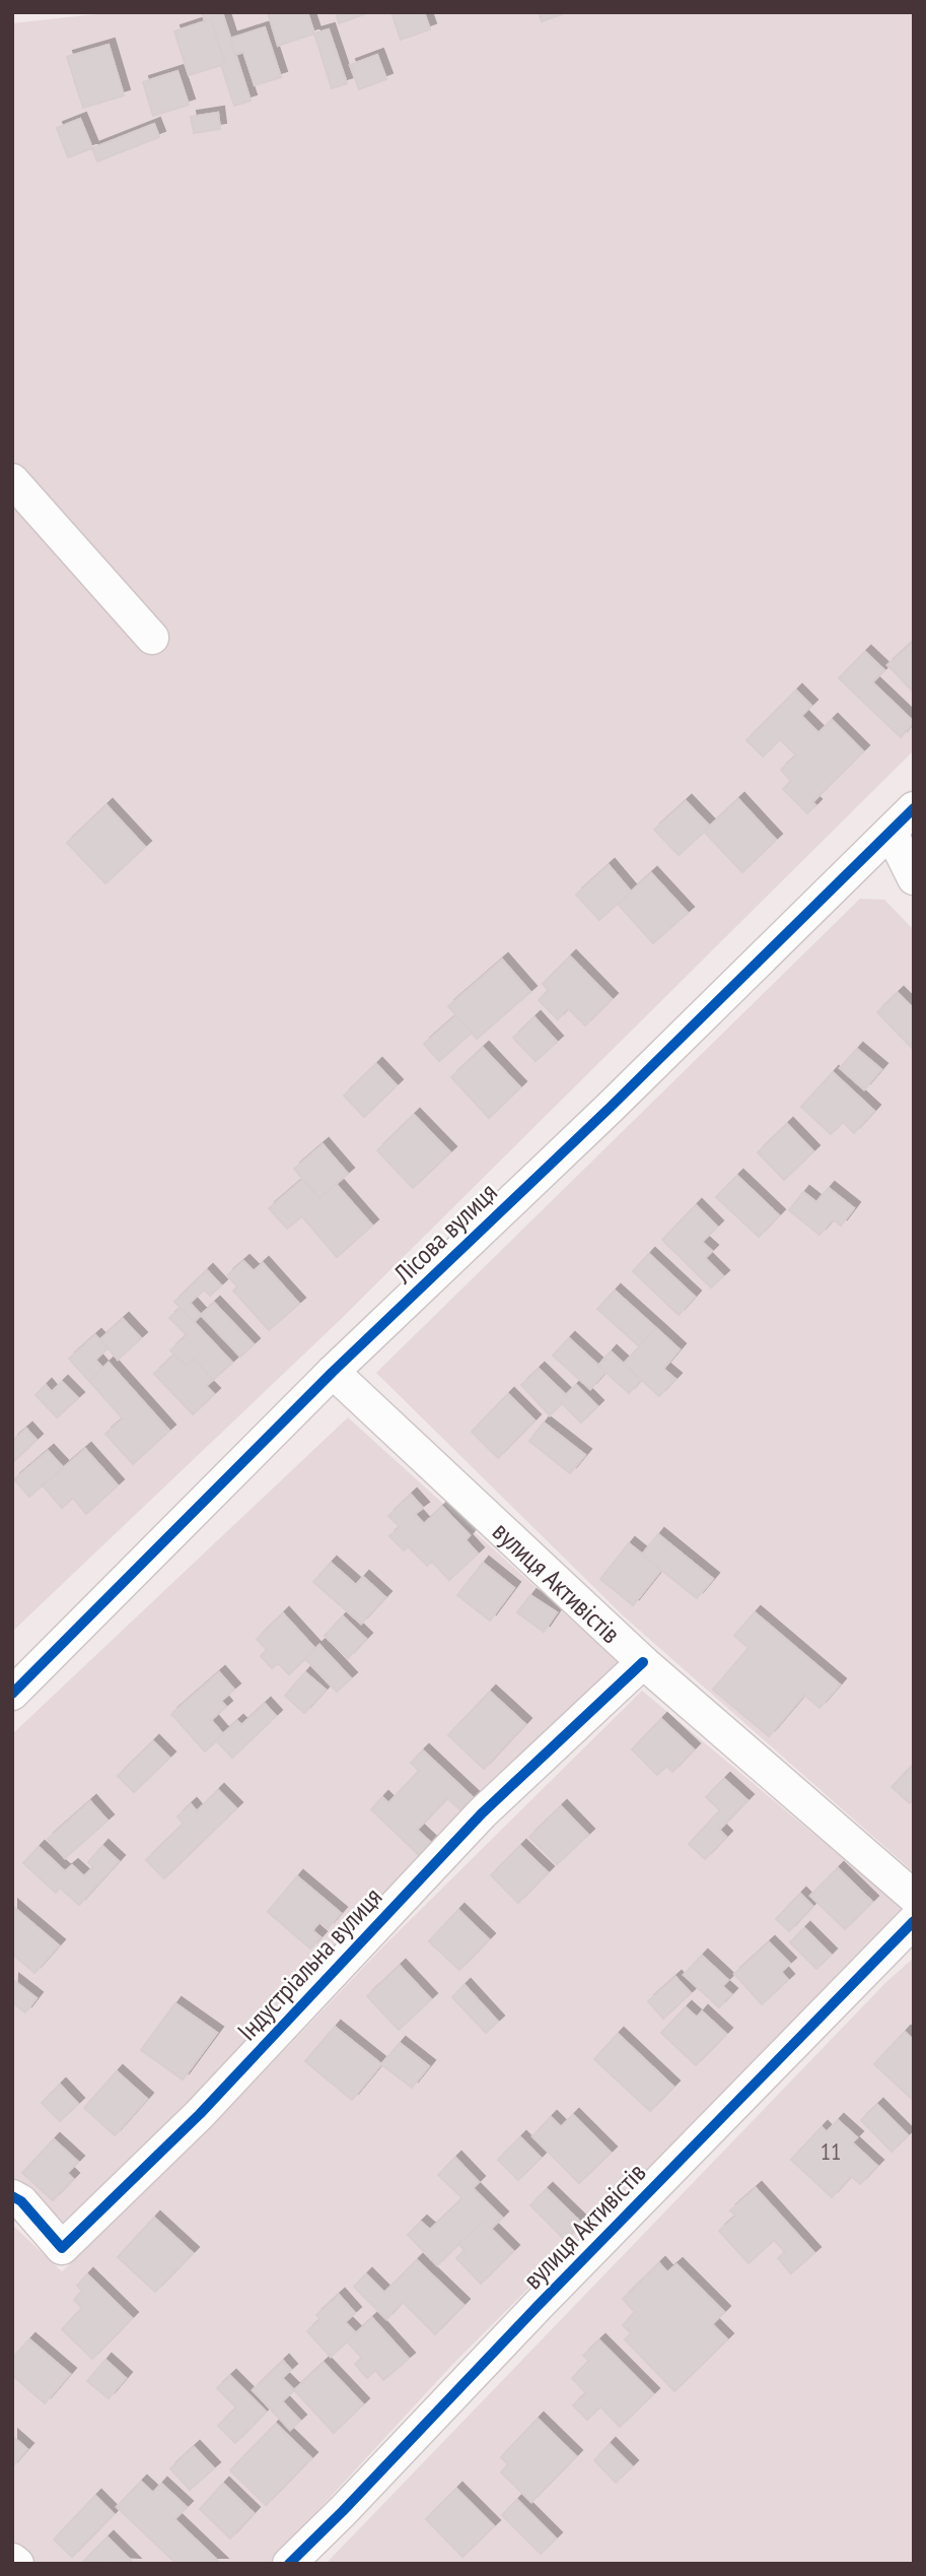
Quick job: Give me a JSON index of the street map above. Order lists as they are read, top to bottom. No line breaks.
{"streets":{"street":["Лісова вулиця","вулиця Активістів","Індустріальна вулиця"]},"crossings":[["Лісова вулиця","вулиця Активістів"],["вулиця Активістів","Індустріальна вулиця"]],"house_numbers":["11"]}
